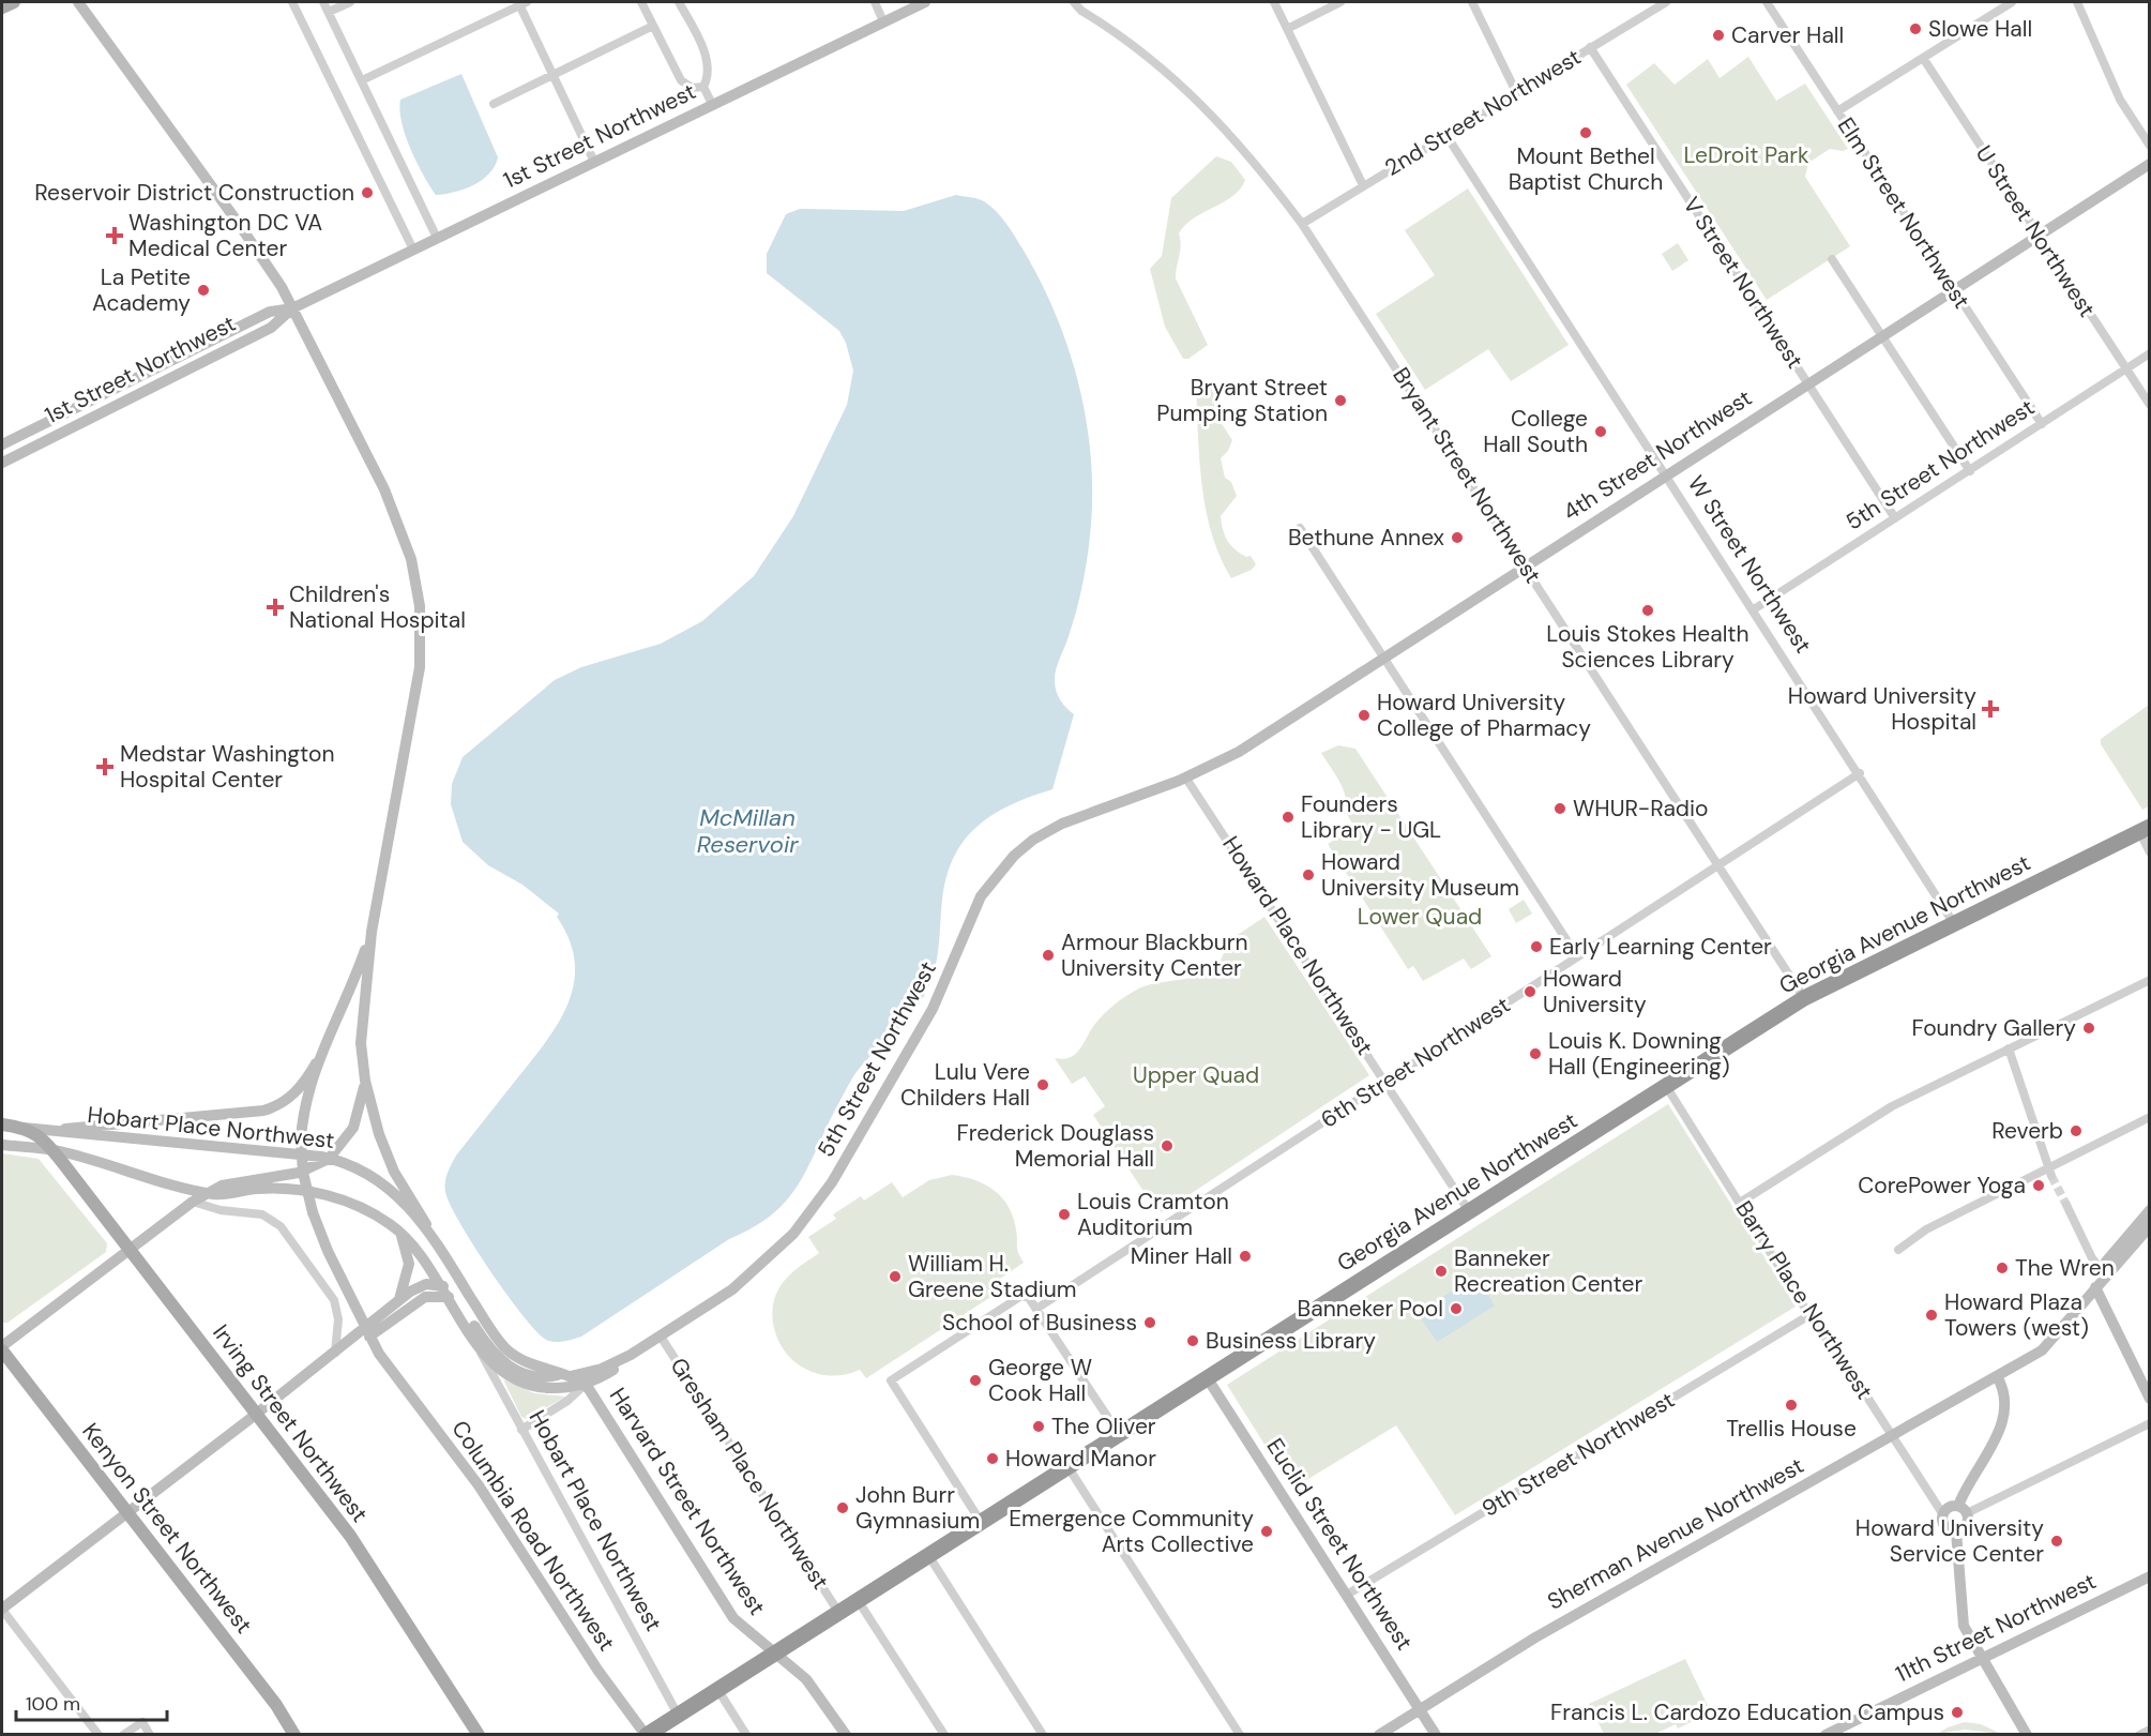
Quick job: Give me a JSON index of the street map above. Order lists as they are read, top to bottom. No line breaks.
{"streets":{"highway":["Georgia Avenue Northwest"],"main road":["1st Street Northwest","4th Street Northwest","5th Street Northwest","Hobart Place Northwest","Irving Street Northwest","Harvard Street Northwest","Kenyon Street Northwest","Sherman Avenue Northwest","Columbia Road Northwest","Euclid Street Northwest","11th Street Northwest"],"street":["2nd Street Northwest","Elm Street Northwest","U Street Northwest","V Street Northwest","Bryant Street Northwest","W Street Northwest","Howard Place Northwest","6th Street Northwest","Barry Place Northwest","9th Street Northwest","Gresham Place Northwest"]},"crossings":[["2nd Street Northwest","V Street Northwest"],["2nd Street Northwest","Bryant Street Northwest"],["2nd Street Northwest","W Street Northwest"],["Elm Street Northwest","4th Street Northwest"],["Elm Street Northwest","5th Street Northwest"],["U Street Northwest","4th Street Northwest"],["U Street Northwest","5th Street Northwest"],["V Street Northwest","4th Street Northwest"],["V Street Northwest","5th Street Northwest"],["4th Street Northwest","5th Street Northwest"],["4th Street Northwest","Bryant Street Northwest"],["4th Street Northwest","W Street Northwest"],["4th Street Northwest","Howard Place Northwest"],["5th Street Northwest","W Street Northwest"],["5th Street Northwest","Howard Place Northwest"],["5th Street Northwest","Hobart Place Northwest"],["5th Street Northwest","Gresham Place Northwest"],["5th Street Northwest","Harvard Street Northwest"],["Bryant Street Northwest","Georgia Avenue Northwest"],["Bryant Street Northwest","6th Street Northwest"],["W Street Northwest","Georgia Avenue Northwest"],["W Street Northwest","6th Street Northwest"],["Georgia Avenue Northwest","Howard Place Northwest"],["Georgia Avenue Northwest","Hobart Place Northwest"],["Georgia Avenue Northwest","Barry Place Northwest"],["Georgia Avenue Northwest","Gresham Place Northwest"],["Georgia Avenue Northwest","Harvard Street Northwest"],["Georgia Avenue Northwest","Columbia Road Northwest"],["Georgia Avenue Northwest","Euclid Street Northwest"],["Howard Place Northwest","6th Street Northwest"],["Hobart Place Northwest","Irving Street Northwest"],["Hobart Place Northwest","Harvard Street Northwest"],["Barry Place Northwest","9th Street Northwest"],["Barry Place Northwest","Sherman Avenue Northwest"],["9th Street Northwest","Euclid Street Northwest"],["Sherman Avenue Northwest","Euclid Street Northwest"]],"water":["McMillan Reservoir"],"parks":["LeDroit Park","Lower Quad","Upper Quad"],"places":{"other":["Slowe Hall","Carver Hall","Mount Bethel Baptist Church","Reservoir District Construction","La Petite Academy","Bryant Street Pumping Station","College Hall South","Bethune Annex","Louis Stokes Health Sciences Library","Howard University College of Pharmacy","WHUR-Radio","Founders Library - UGL","Howard University Museum","Early Learning Center","Armour Blackburn University Center","Howard University","Foundry Gallery","Louis K. Downing Hall (Engineering)","Lulu Vere Childers Hall","Reverb","Frederick Douglass Memorial Hall","CorePower Yoga","Louis Cramton Auditorium","Miner Hall","The Wren","Banneker Recreation Center","William H. Greene Stadium","Banneker Pool","Howard Plaza Towers (west)","School of Business","Business Library","George W Cook Hall","Trellis House","The Oliver","Howard Manor","John Burr Gymnasium","Emergence Community Arts Collective","Howard University Service Center","Francis L. Cardozo Education Campus"],"health":["Washington DC VA Medical Center","Children's National Hospital","Howard University Hospital","Medstar Washington Hospital Center"]},"scale_bar":"100 m"}
